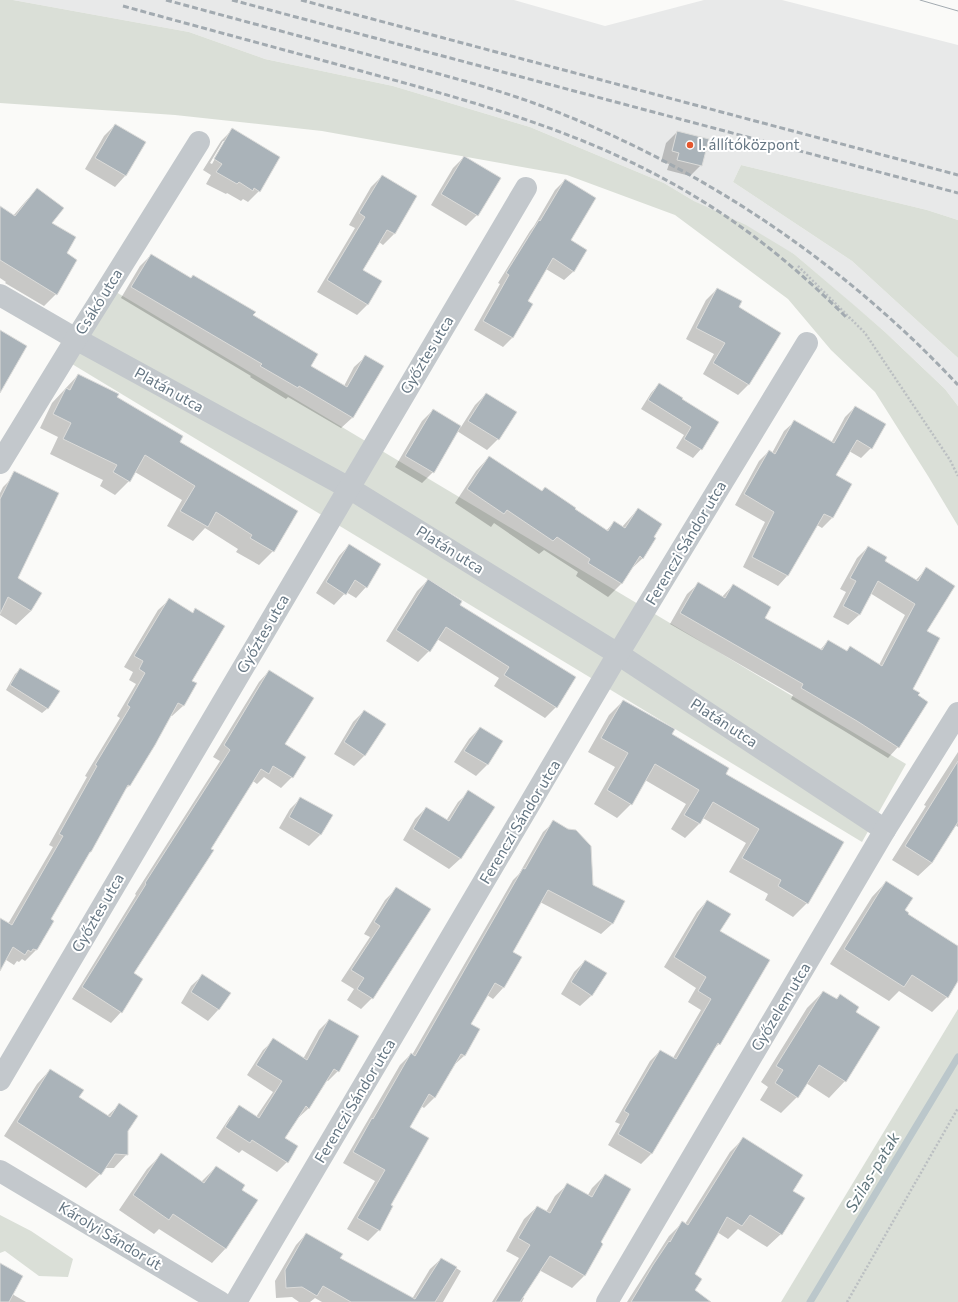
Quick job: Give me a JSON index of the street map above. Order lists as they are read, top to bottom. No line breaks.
{"streets":{"street":["Csákó utca","Győztes utca","Platán utca","Ferenczi Sándor utca","Győzelem utca","Károlyi Sándor út"]},"crossings":[["Csákó utca","Platán utca"],["Győztes utca","Platán utca"],["Platán utca","Ferenczi Sándor utca"],["Platán utca","Győzelem utca"]],"water":["Szilas-patak"],"places":["I. állítóközpont"]}
